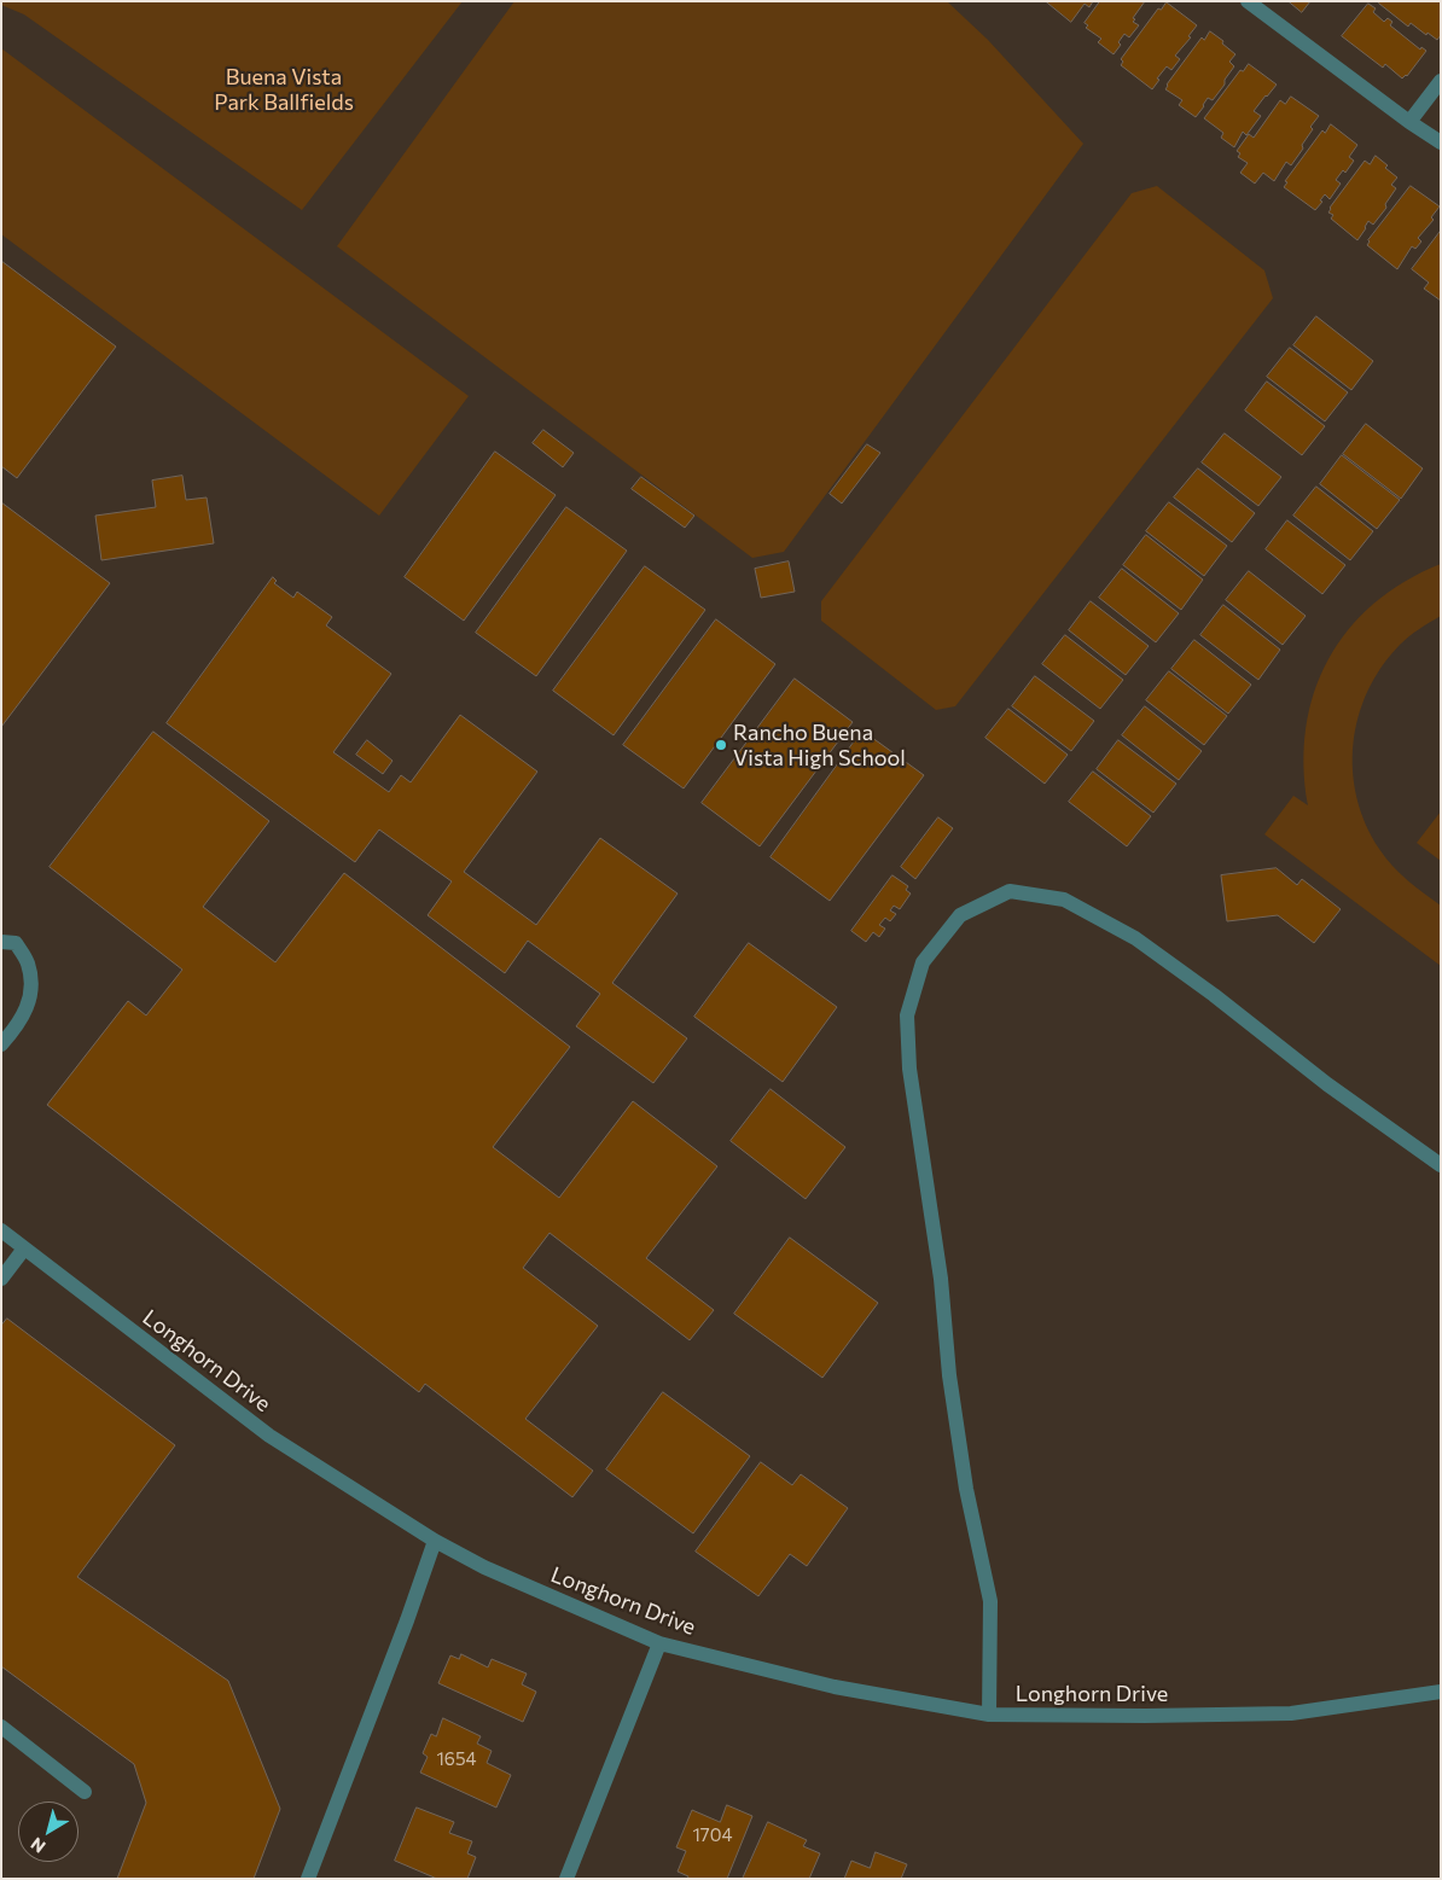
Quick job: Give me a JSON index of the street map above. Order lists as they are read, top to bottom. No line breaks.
{"streets":{"street":["Longhorn Drive"]},"parks":["Buena Vista Park Ballfields"],"places":["Rancho Buena Vista High School"],"house_numbers":["1654","1704"],"north":"bottom left"}
